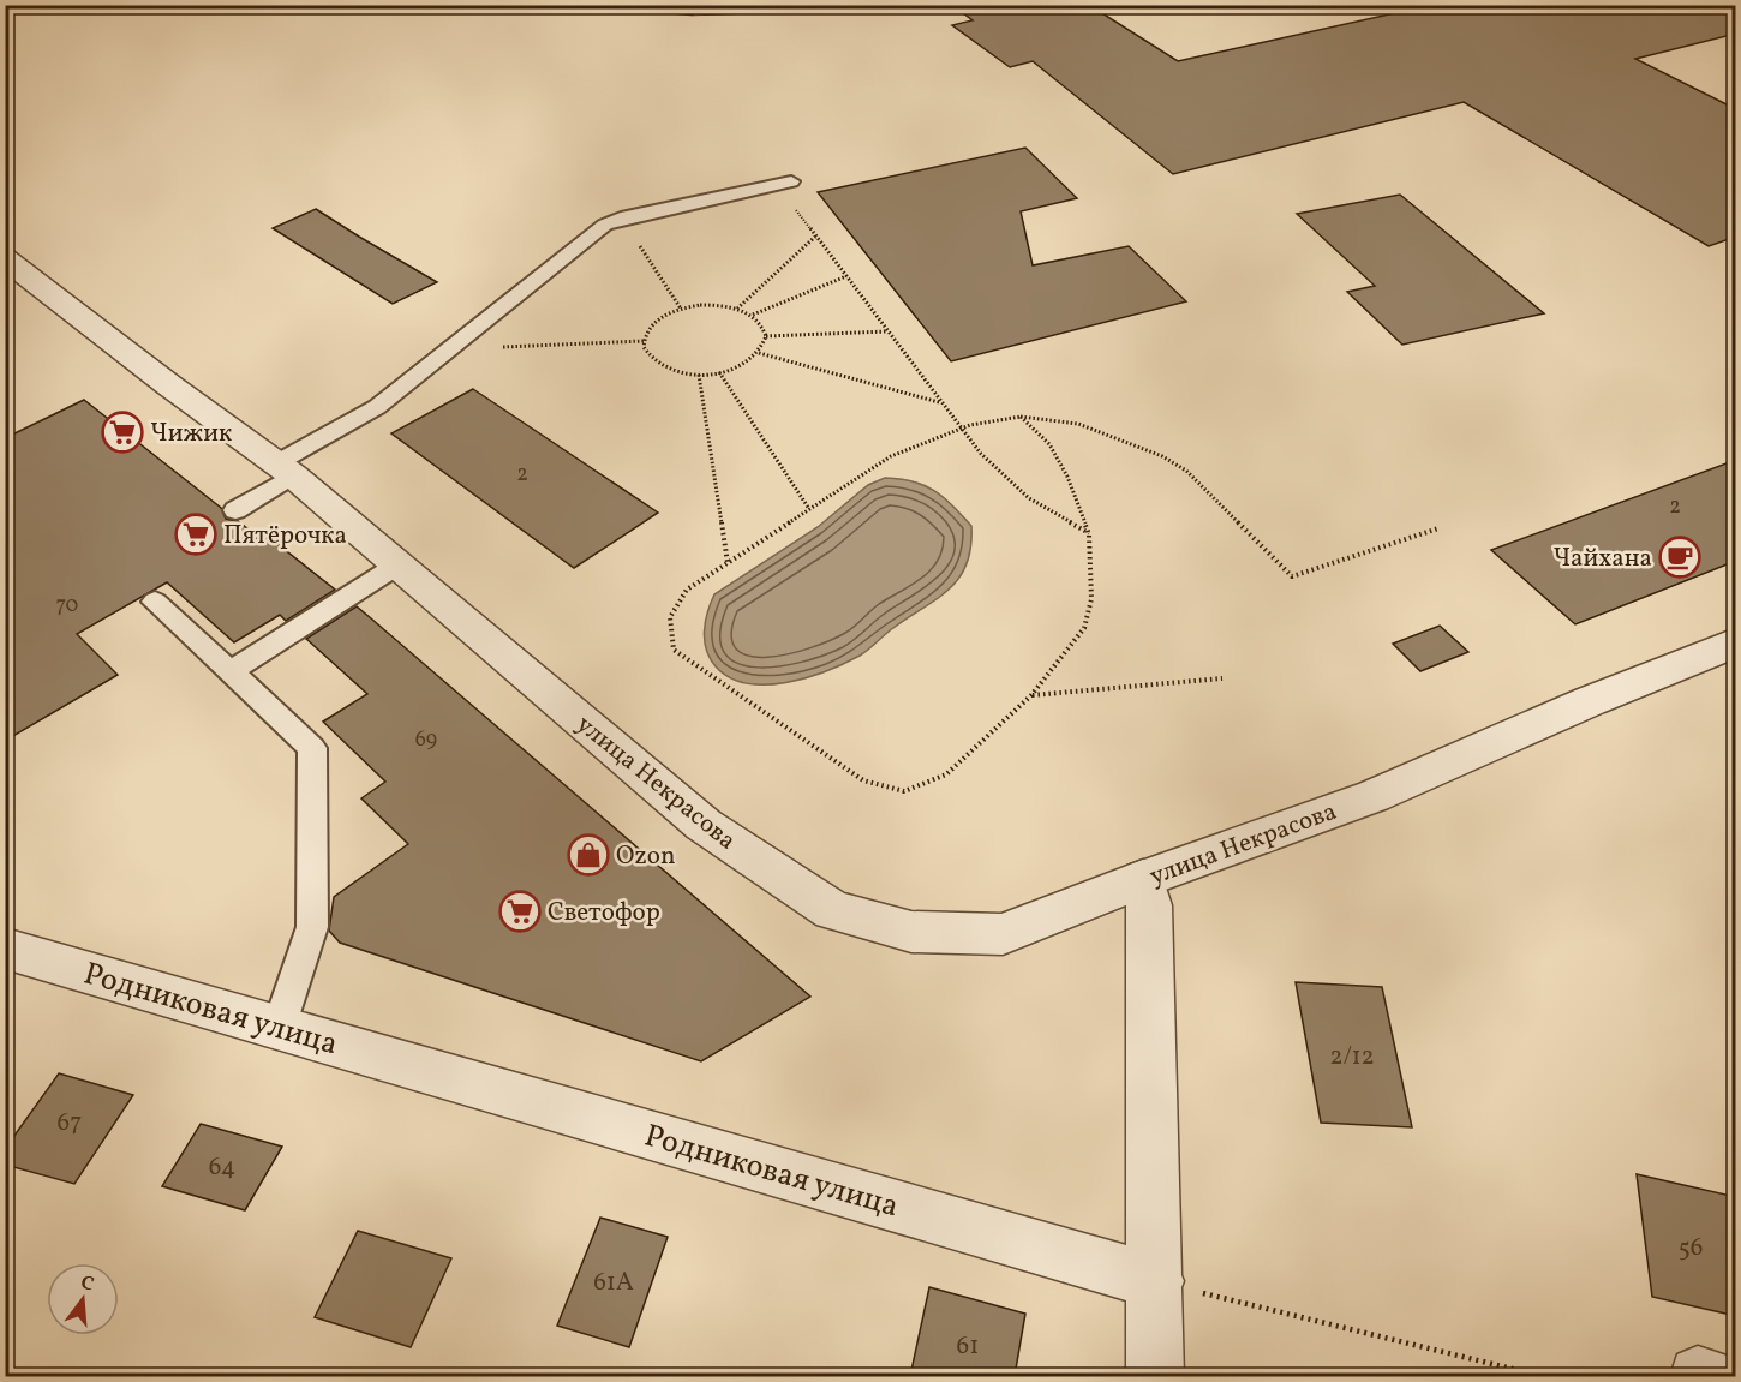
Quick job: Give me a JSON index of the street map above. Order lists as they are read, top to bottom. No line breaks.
{"streets":{"street":["улица Некрасова","Родниковая улица"]},"places":{"supermarket":["Чижик","Пятёрочка","Светофор"],"cafe":["Чайхана"],"shop":["Ozon"]},"house_numbers":["2","2","70","69","2/12","67","64","56","61А","61"],"north":"top"}
